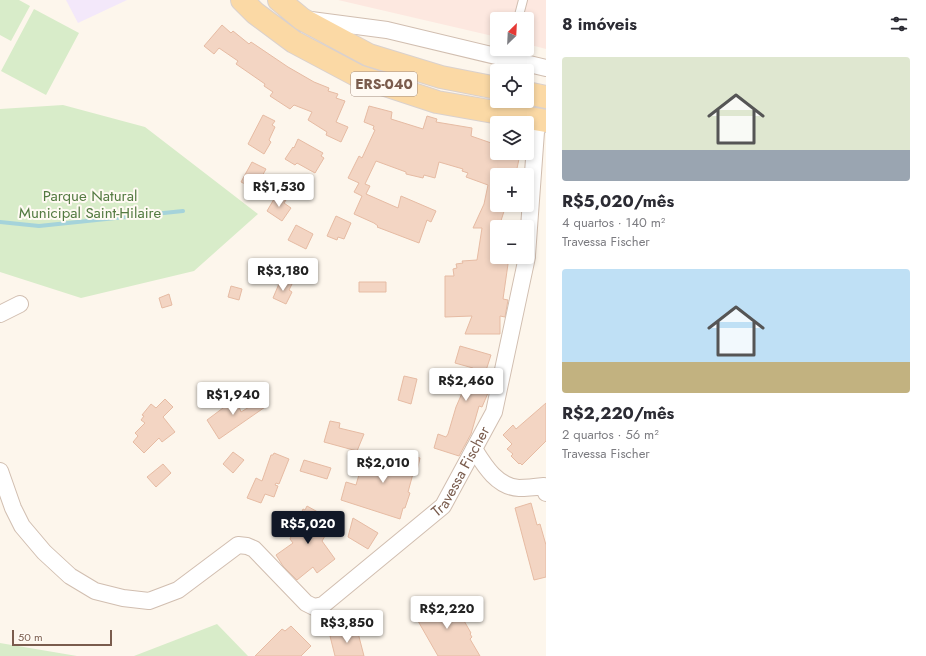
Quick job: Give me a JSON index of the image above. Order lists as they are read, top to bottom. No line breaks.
{"streets":{"main road":["ERS-040"],"street":["Travessa Fischer"]},"crossings":[["ERS-040","Travessa Fischer"]],"parks":["Parque Natural Municipal Saint-Hilaire"],"scale_bar":"50 m","north":"top right","page":{"heading":"8 imóveis","map_buttons":["+","−"],"list":[{"name":"R$5,020/mês","note":"4 quartos · 140 m² · Travessa Fischer"},{"name":"R$2,220/mês","note":"2 quartos · 56 m² · Travessa Fischer"}],"price":["R$1,530","R$3,180","R$2,460","R$1,940","R$2,010","R$5,020","R$2,220","R$3,850"],"scale":"50 m"}}
